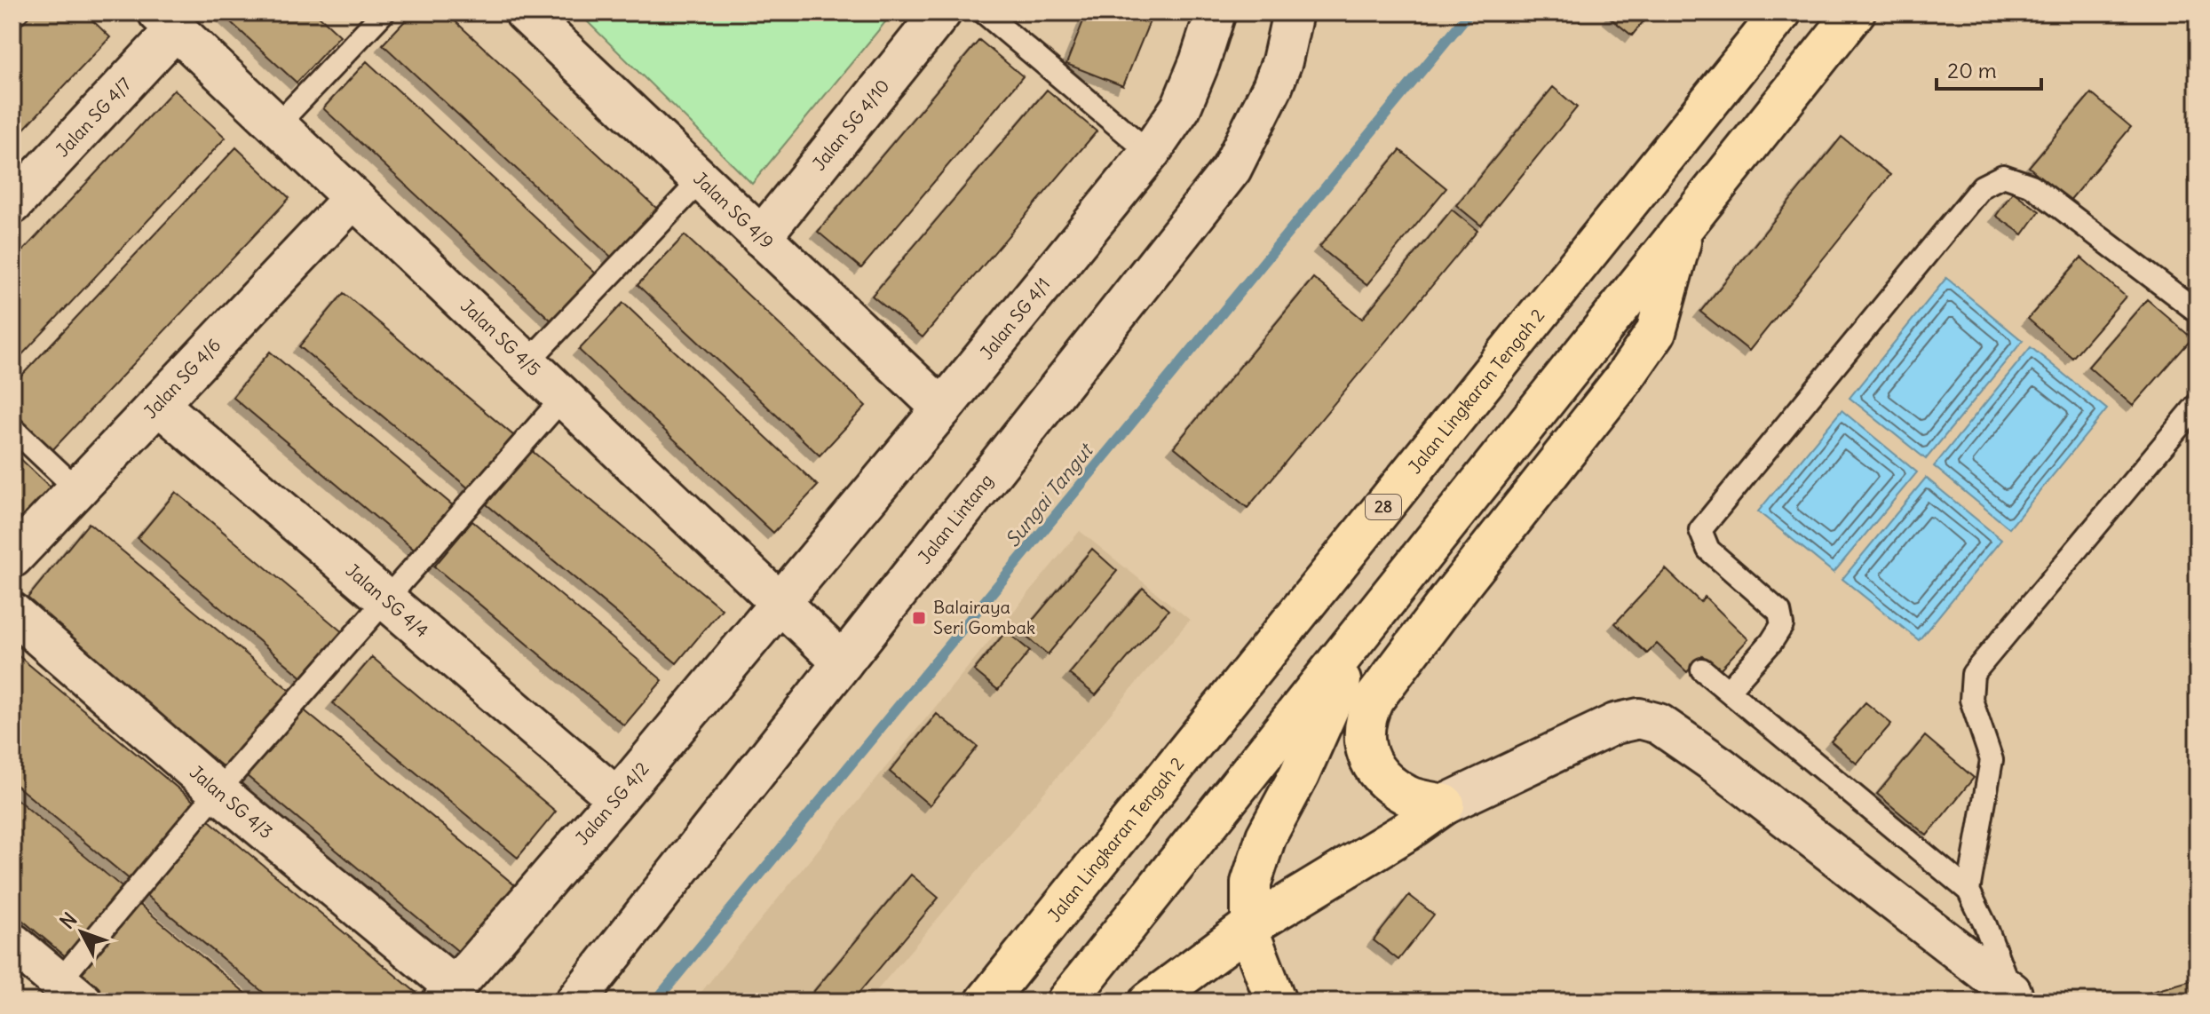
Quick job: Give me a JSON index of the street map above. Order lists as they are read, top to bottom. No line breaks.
{"streets":{"highway":["Jalan Lingkaran Tengah 2","28"],"street":["Jalan SG 4/7","Jalan SG 4/10","Jalan SG 4/9","Jalan SG 4/1","Jalan SG 4/5","Jalan SG 4/6","Jalan Lintang","Jalan SG 4/4","Jalan SG 4/3","Jalan SG 4/2"]},"crossings":[["Jalan SG 4/7","Jalan SG 4/5"],["Jalan SG 4/10","Jalan SG 4/9"],["Jalan SG 4/9","Jalan SG 4/1"],["Jalan SG 4/1","Jalan SG 4/5"],["Jalan SG 4/1","Jalan SG 4/2"],["Jalan SG 4/5","Jalan SG 4/6"],["Jalan SG 4/5","Jalan Lintang"],["Jalan SG 4/5","Jalan SG 4/2"],["Jalan SG 4/6","Jalan SG 4/4"],["Jalan SG 4/4","Jalan SG 4/2"],["Jalan SG 4/3","Jalan SG 4/2"]],"water":["Sungai Tangut"],"places":{"transit":["Balairaya Seri Gombak"]},"scale_bar":"20 m","north":"top left"}
